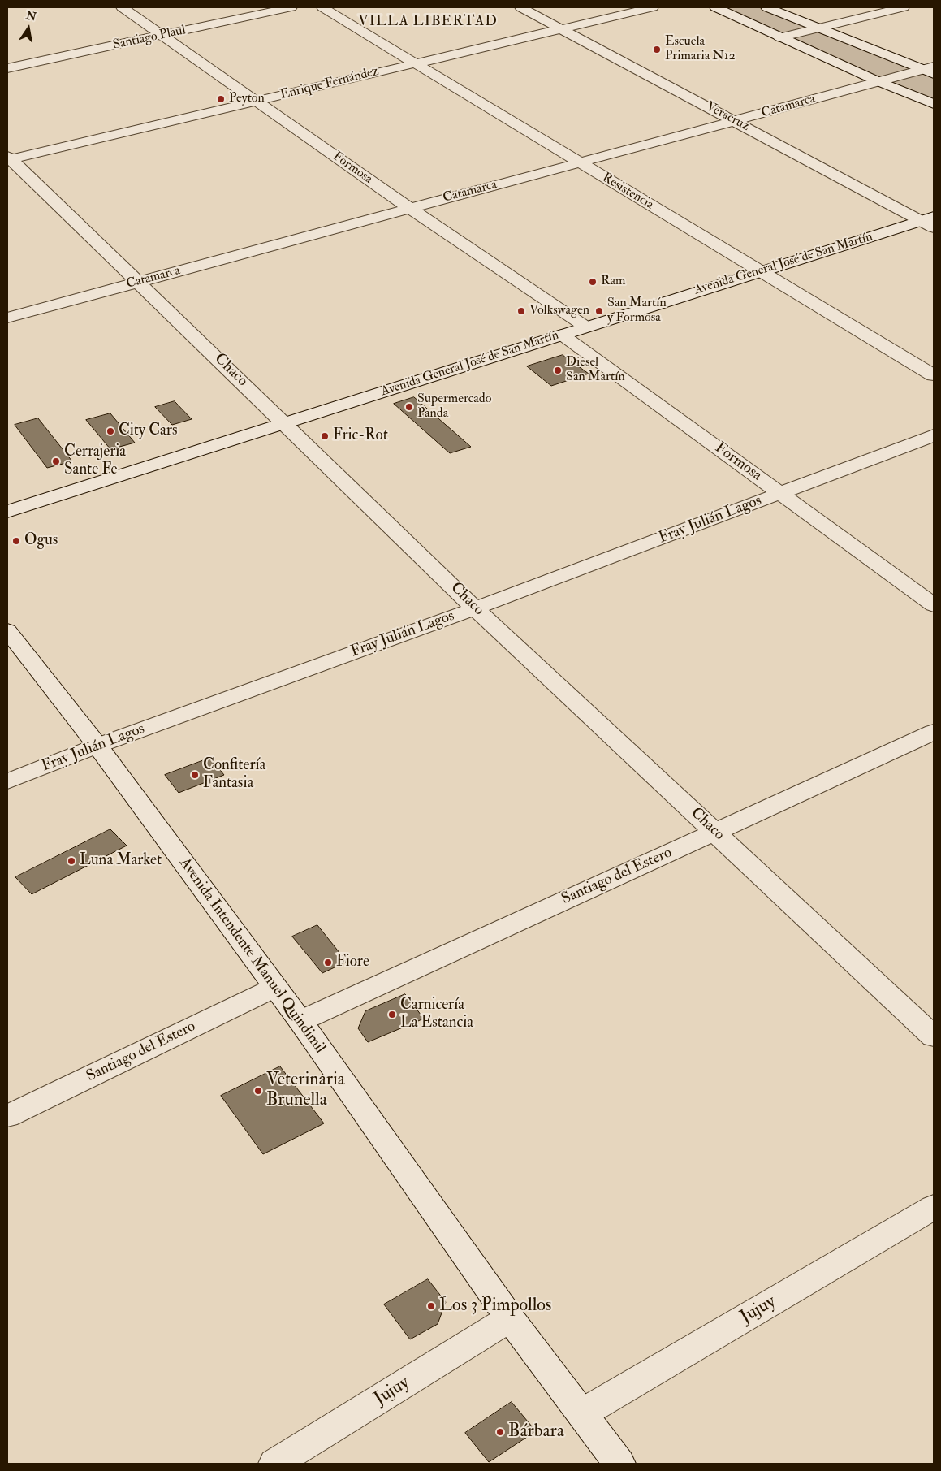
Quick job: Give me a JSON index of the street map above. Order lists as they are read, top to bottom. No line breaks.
{"streets":{"street":["Santiago Plaul","Enrique Fernández","Catamarca","Veracruz","Formosa","Resistencia","Avenida General José de San Martín","Chaco","Fray Julián Lagos","Santiago del Estero","Avenida Intendente Manuel Quindimil","Jujuy"]},"crossings":[["Santiago Plaul","Formosa"],["Enrique Fernández","Veracruz"],["Enrique Fernández","Formosa"],["Enrique Fernández","Resistencia"],["Enrique Fernández","Chaco"],["Catamarca","Veracruz"],["Catamarca","Formosa"],["Catamarca","Resistencia"],["Catamarca","Chaco"],["Veracruz","Avenida General José de San Martín"],["Formosa","Avenida General José de San Martín"],["Formosa","Fray Julián Lagos"],["Resistencia","Avenida General José de San Martín"],["Avenida General José de San Martín","Chaco"],["Chaco","Fray Julián Lagos"],["Chaco","Santiago del Estero"],["Fray Julián Lagos","Avenida Intendente Manuel Quindimil"],["Santiago del Estero","Avenida Intendente Manuel Quindimil"],["Avenida Intendente Manuel Quindimil","Jujuy"]],"districts":["VILLA LIBERTAD"],"places":["Escuela Primaria N12","Peyton","Ram","Volkswagen","San Martín y Formosa","Diesel San Martín","Supermercado Panda","City Cars","Fric-Rot","Cerrajeria Sante Fe","Ogus","Confitería Fantasia","Luna Market","Fiore","Carnicería La Estancia","Veterinaria Brunella","Los 3 Pimpollos","Bárbara"],"north":"top"}
